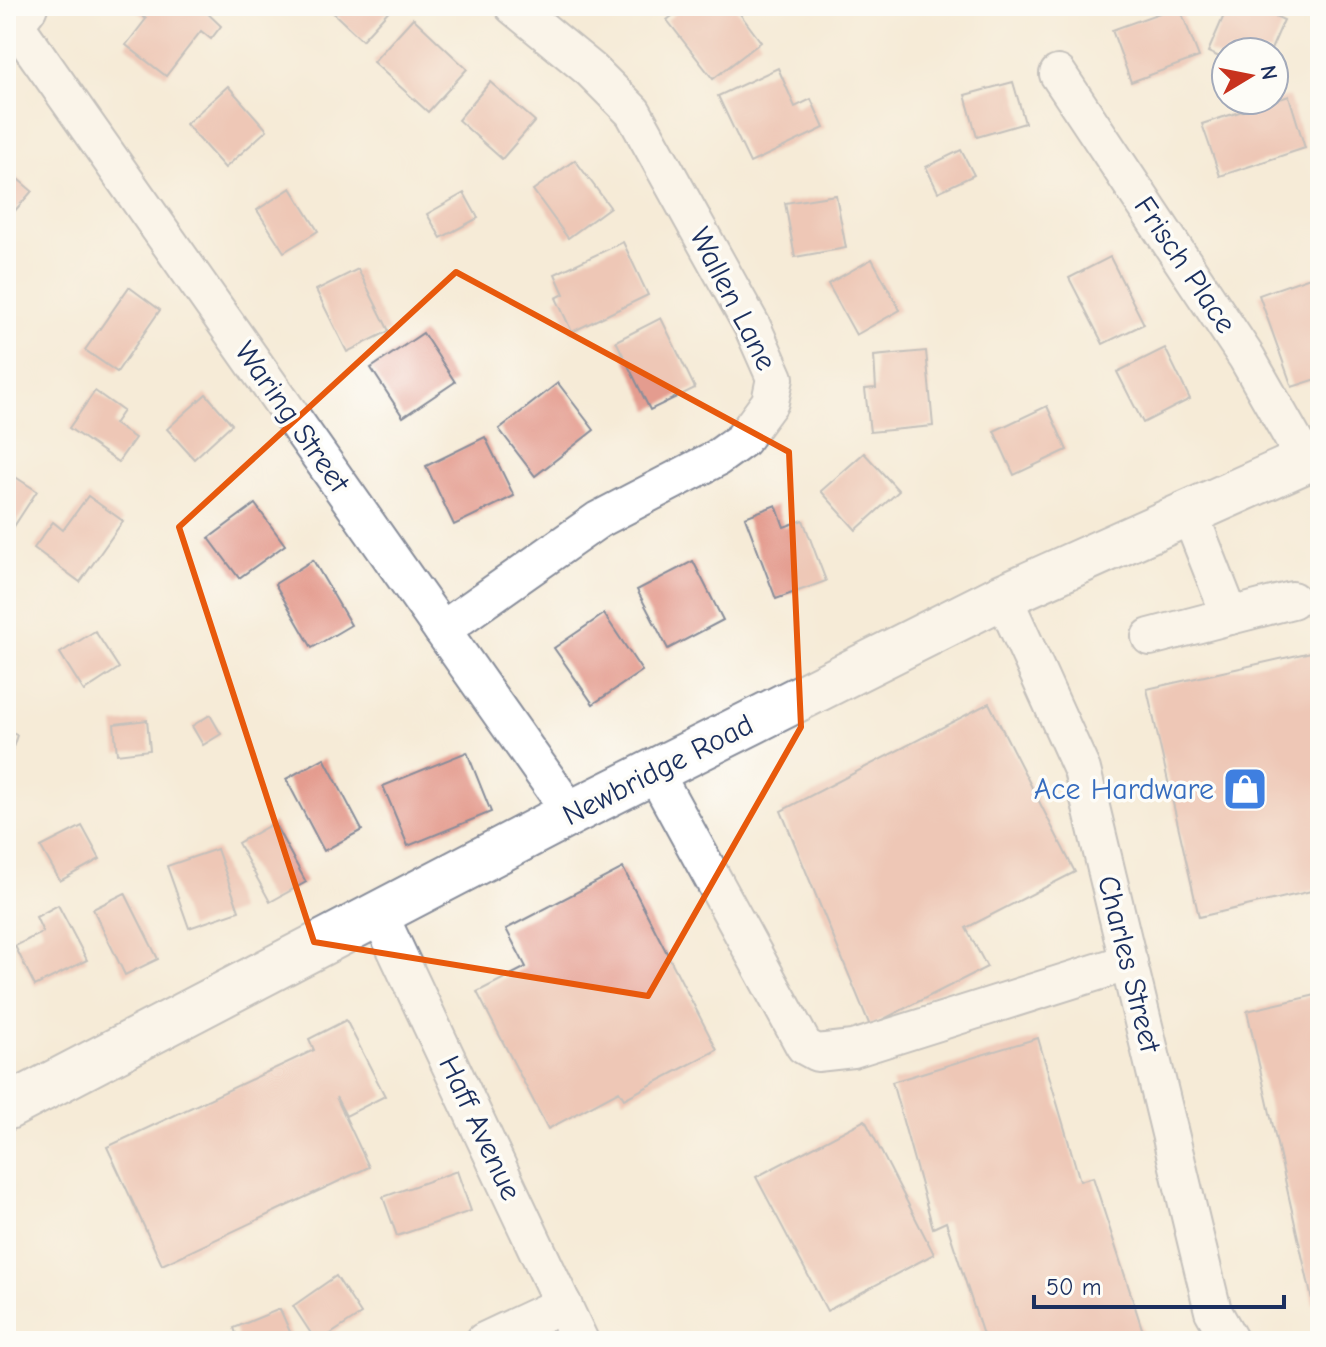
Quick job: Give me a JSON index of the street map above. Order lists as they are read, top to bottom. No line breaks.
{"streets":{"main road":["Newbridge Road"],"street":["Frisch Place","Wallen Lane","Waring Street","Charles Street","Haff Avenue"]},"crossings":[["Frisch Place","Newbridge Road"],["Wallen Lane","Waring Street"],["Waring Street","Newbridge Road"],["Newbridge Road","Charles Street"],["Newbridge Road","Haff Avenue"]],"places":{"shop":["Ace Hardware"]},"scale_bar":"50 m","north":"right"}
